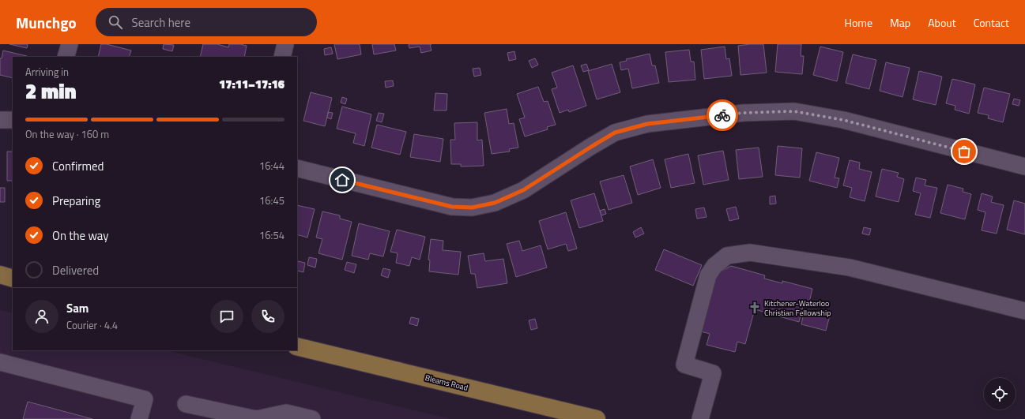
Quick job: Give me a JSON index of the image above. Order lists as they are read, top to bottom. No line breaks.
{"streets":{"main road":["Bleams Road"]},"places":{"church":["Kitchener-Waterloo Christian Fellowship"]},"page":{"header":"Munchgo","search":"Search here","nav":["Home","Map","About","Contact"],"heading":["2 min","Arriving in","17:11–17:16"],"panel":["Sam","Courier · 4.4"],"bar":"On the way · 160 m","list":[["Confirmed","16:44"],["Preparing","16:45"],["On the way","16:54"],"Delivered"]}}
